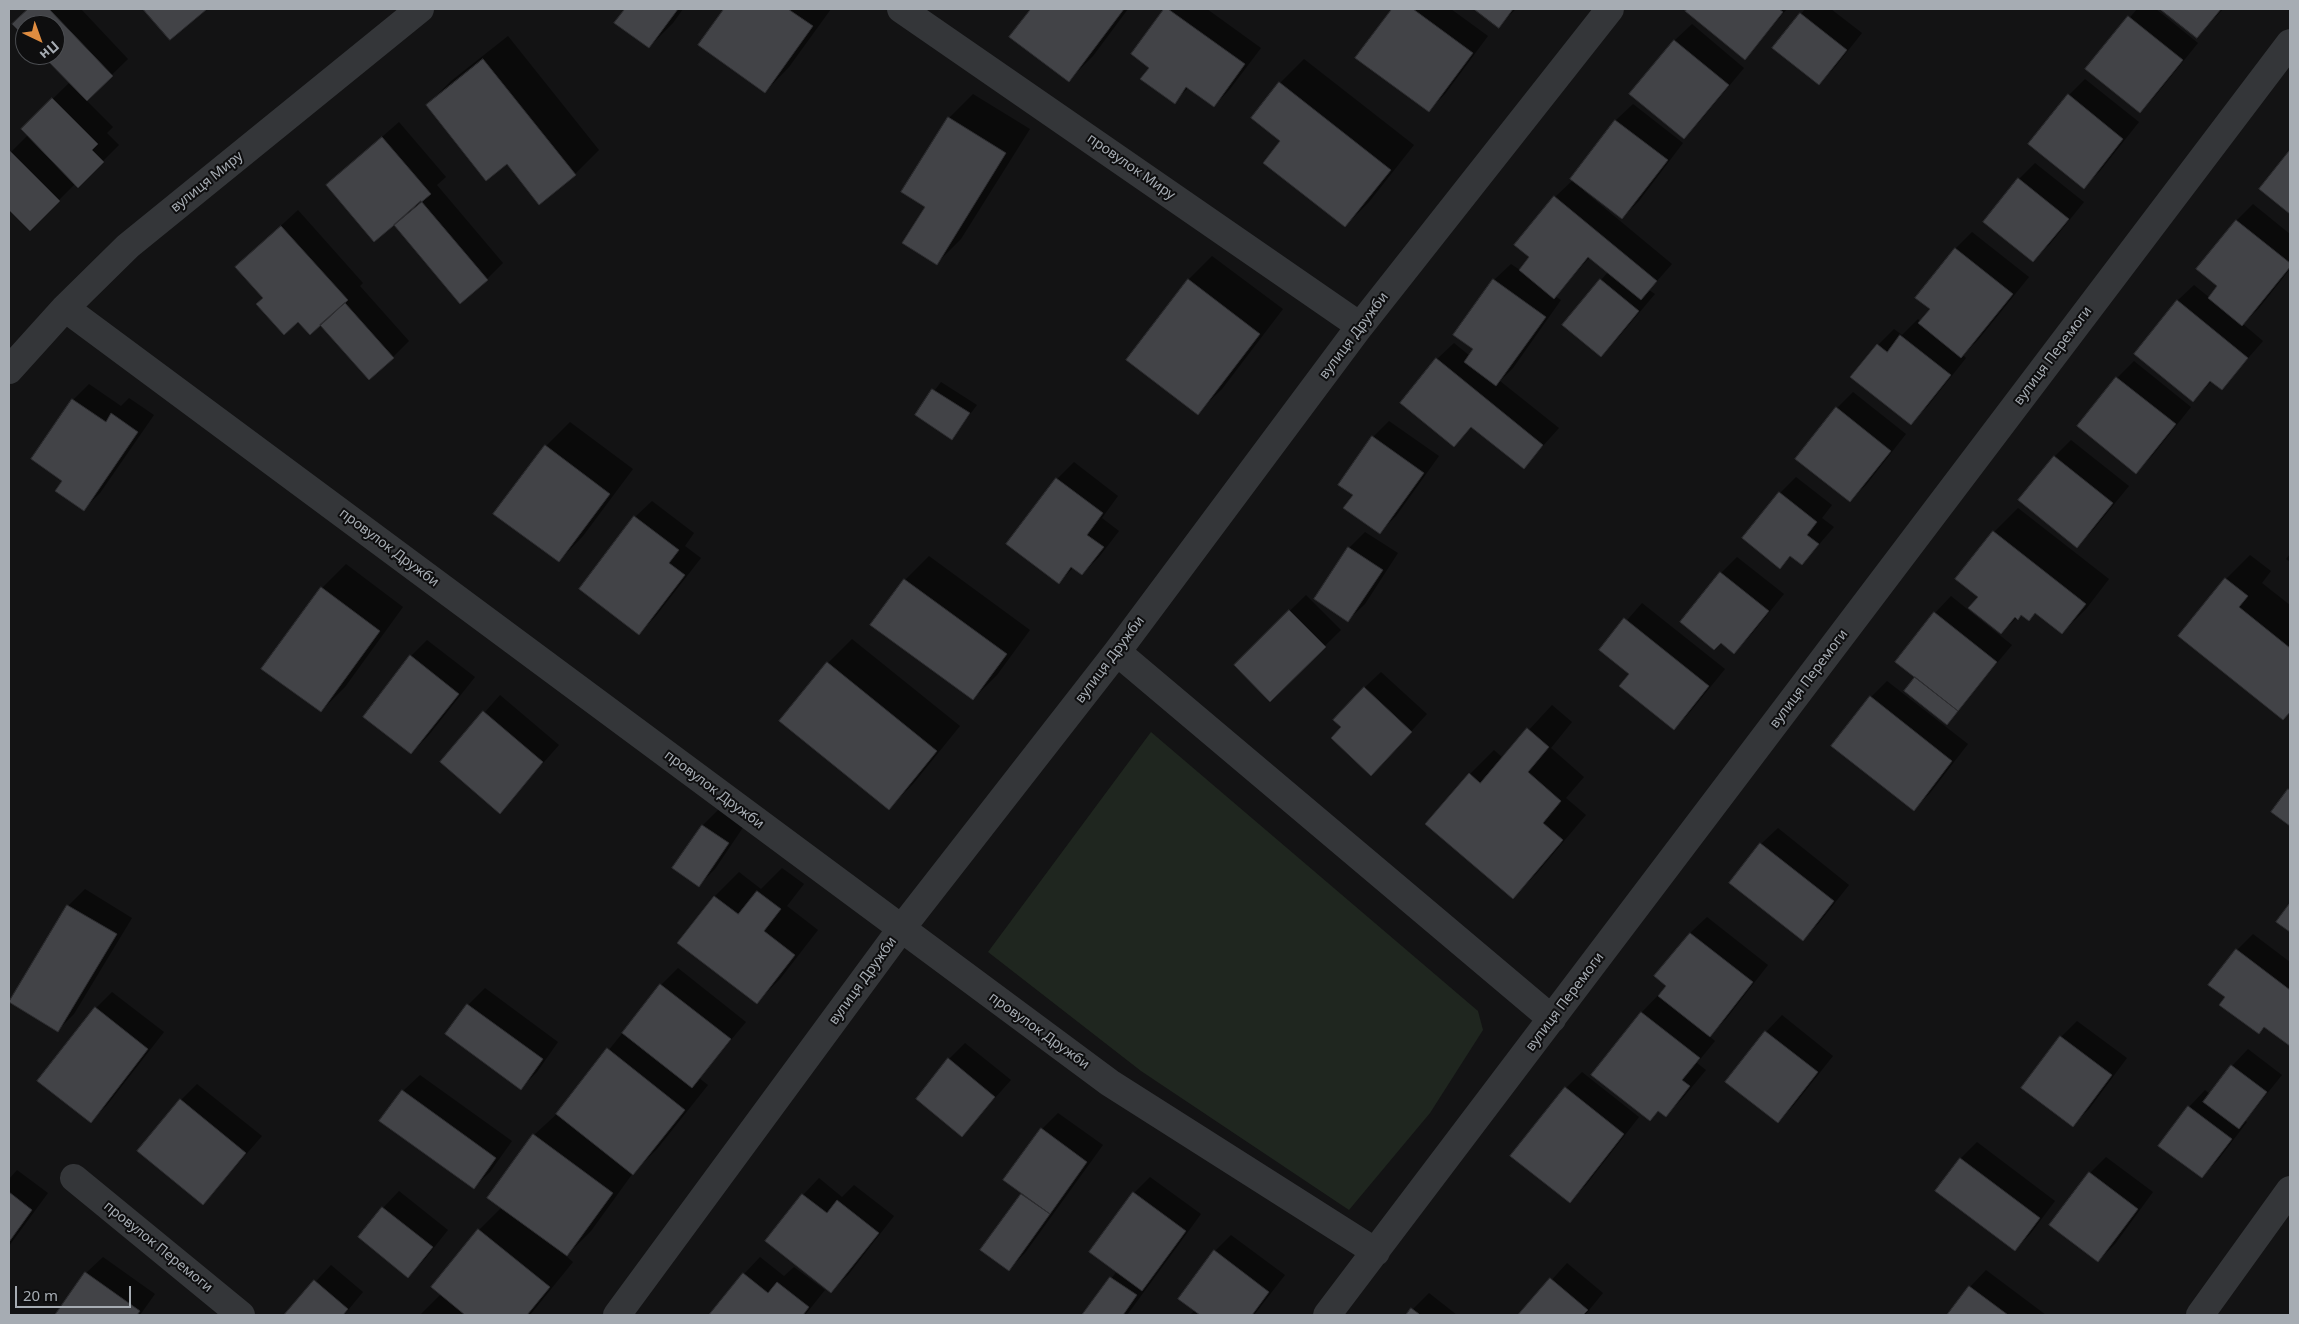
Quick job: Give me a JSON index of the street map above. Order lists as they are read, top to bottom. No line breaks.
{"streets":{"street":["провулок Миру","вулиця Миру","вулиця Дружби","вулиця Перемоги","провулок Дружби","провулок Перемоги"]},"crossings":[["провулок Миру","вулиця Дружби"],["вулиця Миру","провулок Дружби"],["вулиця Дружби","провулок Дружби"],["вулиця Перемоги","провулок Дружби"]],"scale_bar":"20 m","north":"bottom right"}
